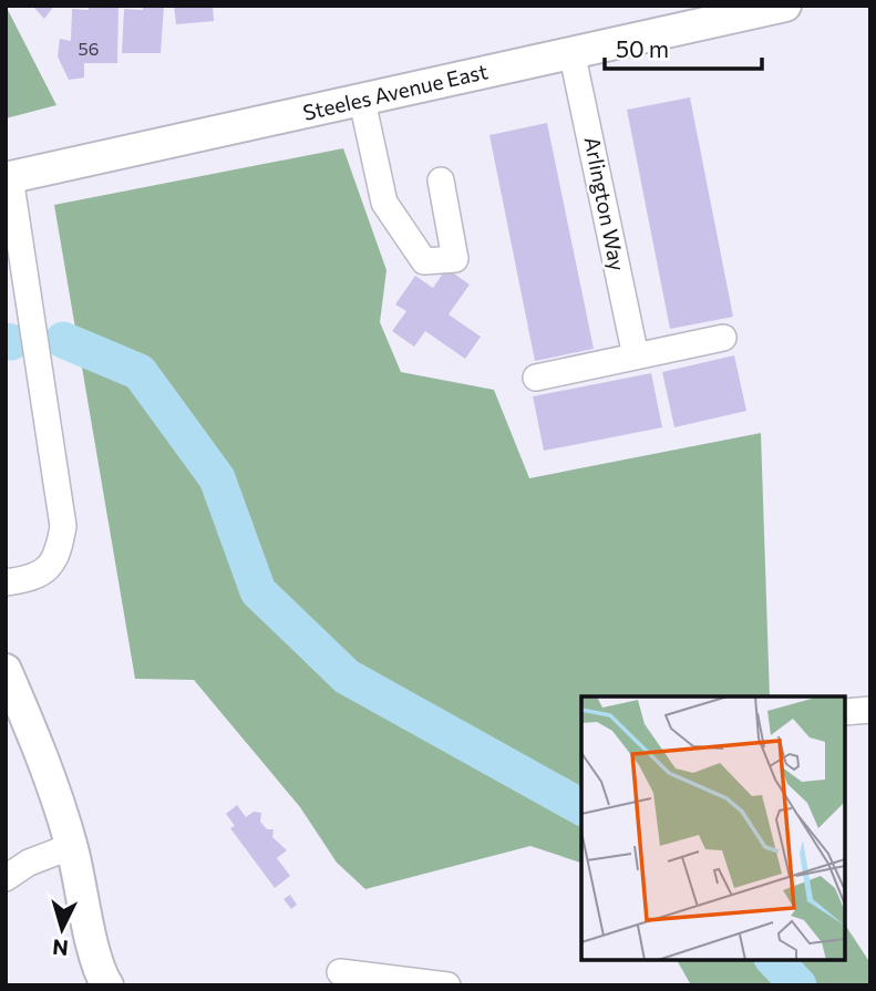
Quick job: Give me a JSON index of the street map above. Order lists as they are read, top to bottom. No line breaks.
{"streets":{"main road":["Steeles Avenue East"],"street":["Arlington Way"]},"crossings":[["Steeles Avenue East","Arlington Way"]],"house_numbers":["56"],"scale_bar":"50 m","north":"bottom"}
